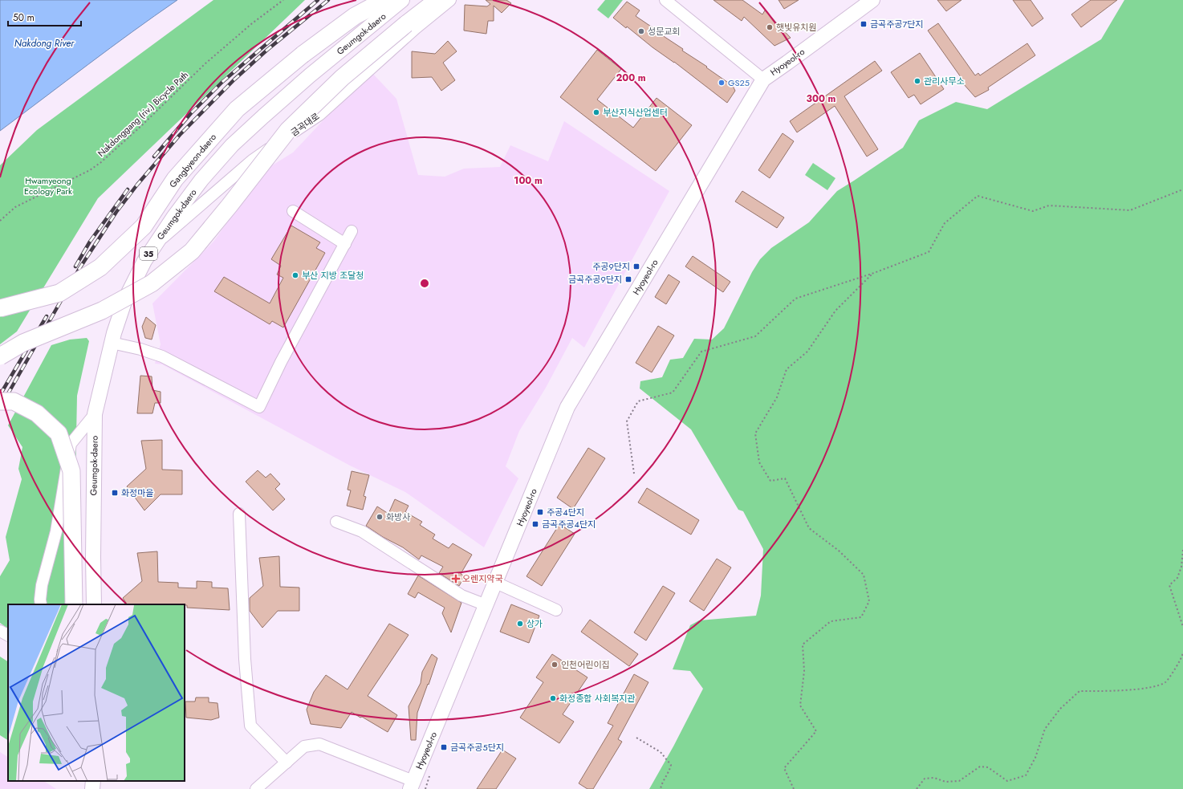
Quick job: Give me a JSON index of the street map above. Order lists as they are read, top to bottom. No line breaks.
{"streets":{"highway":["Gangbyeon-daero"],"main road":["Geumgok-daero","Hyoyeol-ro","35"],"street":["금곡대로"],"path":["Nakdonggang (riv.) Bicycle Path"]},"crossings":[["Geumgok-daero","금곡대로"]],"water":["Nakdong River"],"parks":["Hwamyeong Ecology Park"],"places":{"transit":["금곡주공7단지","주공9단지","금곡주공9단지","화정마을","주공4단지","금곡주공4단지","금곡주공5단지"],"other":["햇빛유치원","성문교회","관리사무소","GS25","부산지식산업센터","부산 지방 조달청","화방사","상가","인천어린이집","화정종합 사회복지관"],"health":["오렌지약국"]},"scale_bar":"50 m","rings":["200 m","300 m","100 m"]}
